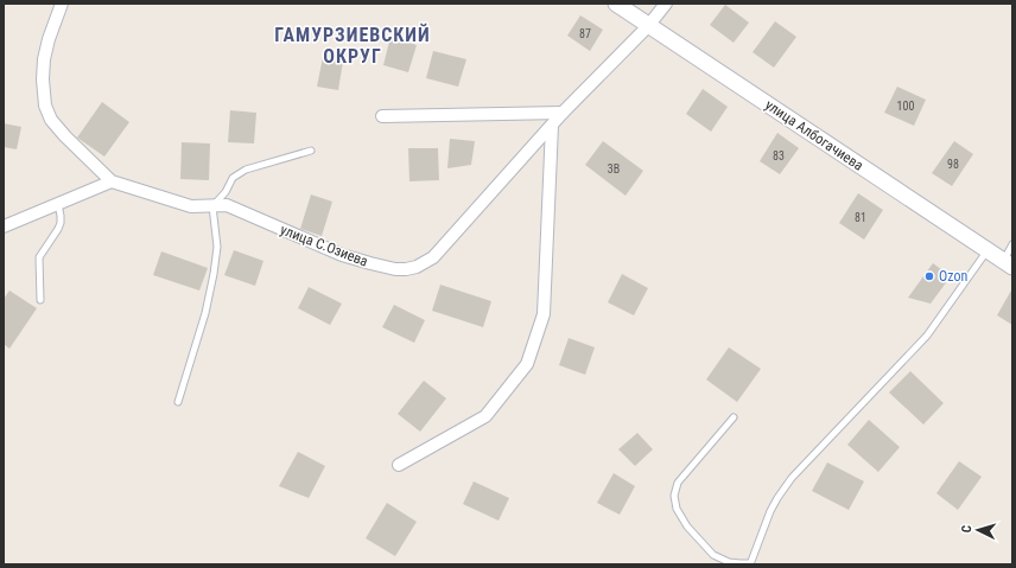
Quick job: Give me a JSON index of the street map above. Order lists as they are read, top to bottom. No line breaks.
{"streets":{"street":["улица Албогачиева","улица С.Озиева"]},"crossings":[["улица Албогачиева","улица С.Озиева"]],"districts":["ГАМУРЗИЕВСКИЙ ОКРУГ"],"places":["Ozon"],"house_numbers":["87","100","83","98","3В","81"],"north":"left"}
